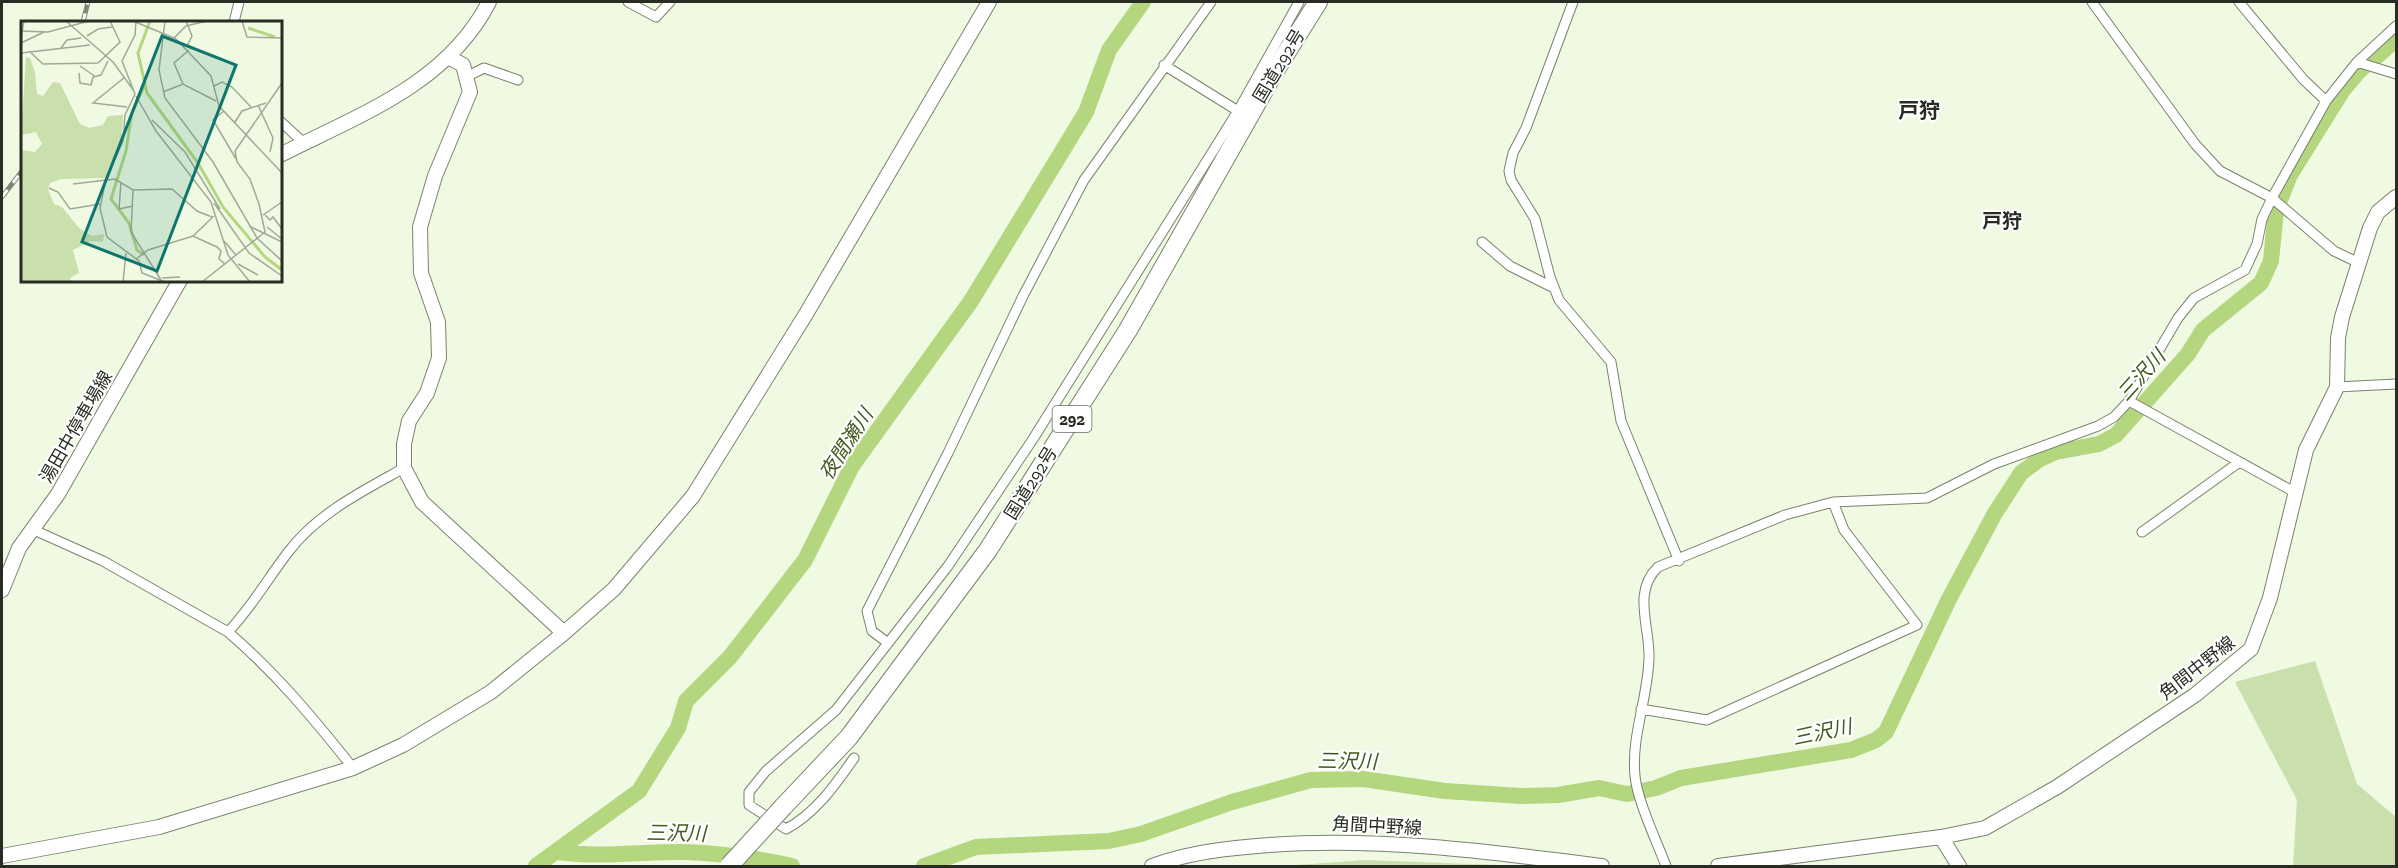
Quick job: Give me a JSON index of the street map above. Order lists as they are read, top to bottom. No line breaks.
{"streets":{"highway":["国道292号","292"],"main road":["湯田中停車場線","角間中野線"]},"districts":["戸狩","戸狩"],"water":["三沢川","夜間瀬川"]}
